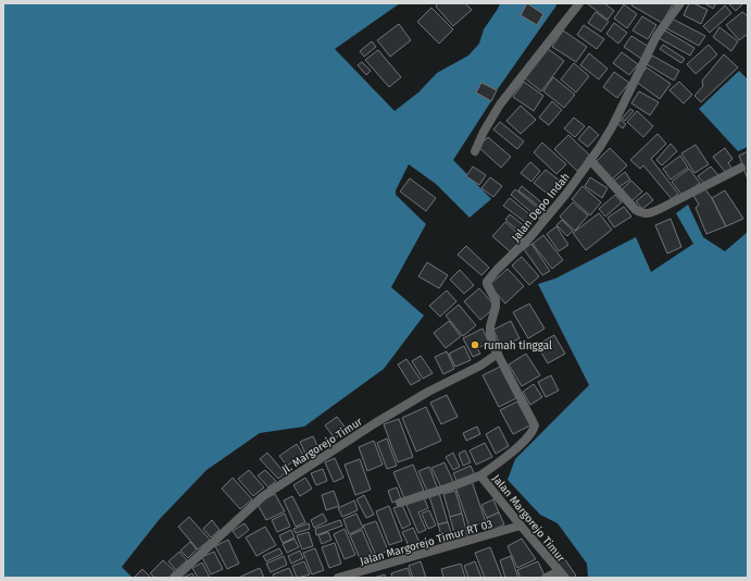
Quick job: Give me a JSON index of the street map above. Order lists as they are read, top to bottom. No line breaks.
{"streets":{"street":["Jalan Depo Indah","Jl. Margorejo Timur","Jalan Margorejo Timur","Jalan Margorejo Timur RT 03"]},"crossings":[["Jalan Depo Indah","Jl. Margorejo Timur"],["Jalan Depo Indah","Jalan Margorejo Timur"],["Jalan Margorejo Timur","Jalan Margorejo Timur RT 03"]],"places":["rumah tinggal"]}
